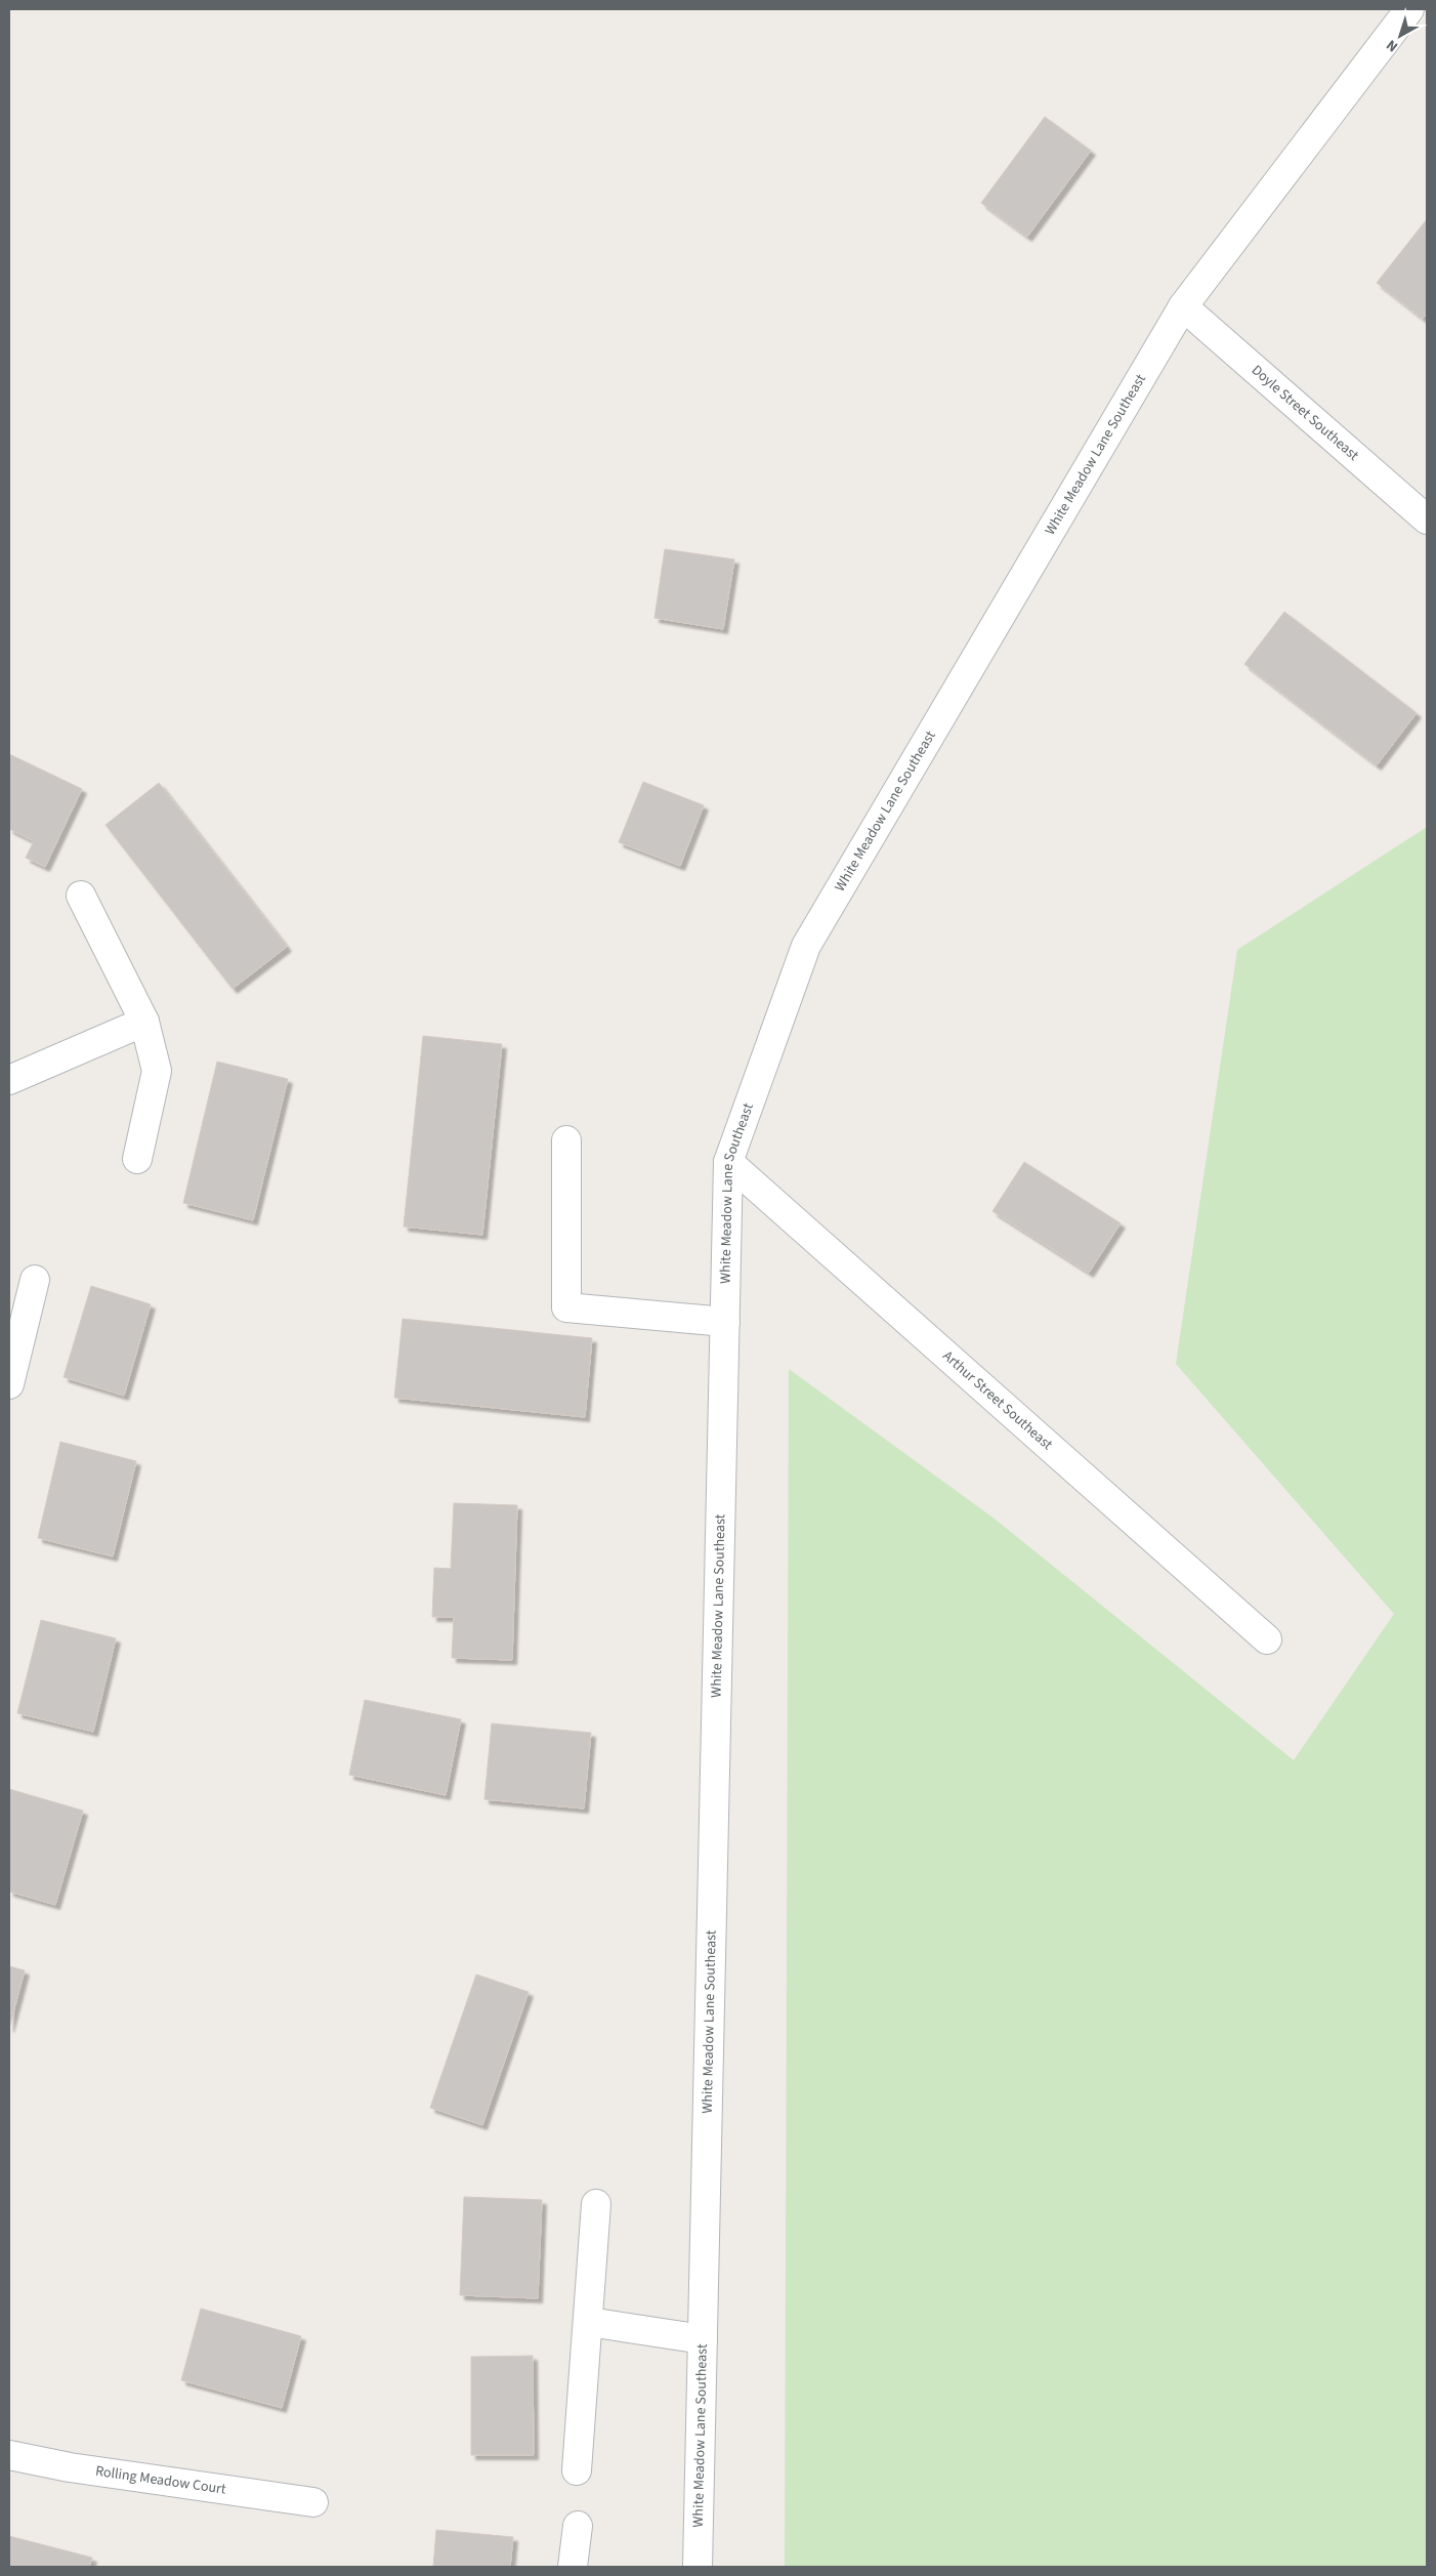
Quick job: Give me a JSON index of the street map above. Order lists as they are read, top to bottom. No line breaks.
{"streets":{"street":["Doyle Street Southeast","White Meadow Lane Southeast","Arthur Street Southeast","Rolling Meadow Court"]},"crossings":[["Doyle Street Southeast","White Meadow Lane Southeast"],["White Meadow Lane Southeast","Arthur Street Southeast"]],"north":"bottom left"}
